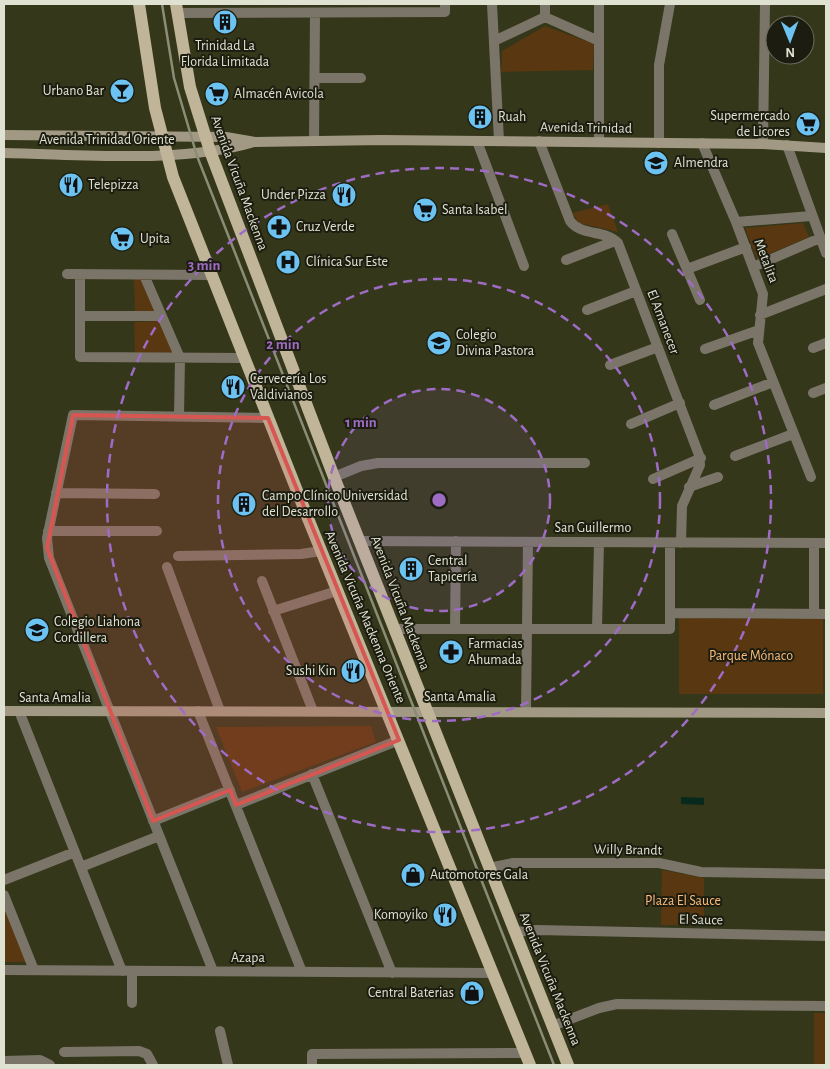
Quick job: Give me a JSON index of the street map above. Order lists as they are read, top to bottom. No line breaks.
{"streets":{"main road":["Avenida Trinidad","Avenida Trinidad Oriente","Avenida Vicuña Mackenna","Avenida Vicuña Mackenna Oriente","Santa Amalia"],"street":["Metalita","El Amanecer","San Guillermo","Willy Brandt","El Sauce","Azapa"]},"crossings":[["Avenida Trinidad","Avenida Trinidad Oriente"],["Avenida Trinidad","Avenida Vicuña Mackenna"],["Avenida Trinidad","Metalita"],["Avenida Trinidad Oriente","Avenida Vicuña Mackenna"],["Avenida Trinidad Oriente","Avenida Vicuña Mackenna Oriente"],["Avenida Vicuña Mackenna","San Guillermo"],["Avenida Vicuña Mackenna","Santa Amalia"],["Avenida Vicuña Mackenna","Willy Brandt"],["Avenida Vicuña Mackenna","El Sauce"],["Avenida Vicuña Mackenna Oriente","Santa Amalia"],["Avenida Vicuña Mackenna Oriente","Azapa"]],"parks":["Parque Mónaco","Plaza El Sauce"],"places":{"building":["Trinidad La Florida Limitada","Ruah","Campo Clínico Universidad del Desarrollo","Central Tapicería"],"bar":["Urbano Bar"],"supermarket":["Almacén Avicola","Supermercado de Licores","Santa Isabel","Upita"],"school or university":["Almendra","Colegio Divina Pastora","Colegio Liahona Cordillera"],"restaurant":["Telepizza","Under Pizza","Cervecería Los Valdivianos","Sushi Kin","Komoyiko"],"pharmacy":["Cruz Verde","Farmacias Ahumada"],"hospital":["Clínica Sur Este"],"shop":["Automotores Gala","Central Baterias"]},"north":"bottom","rings":["3 min","2 min","1 min"]}
